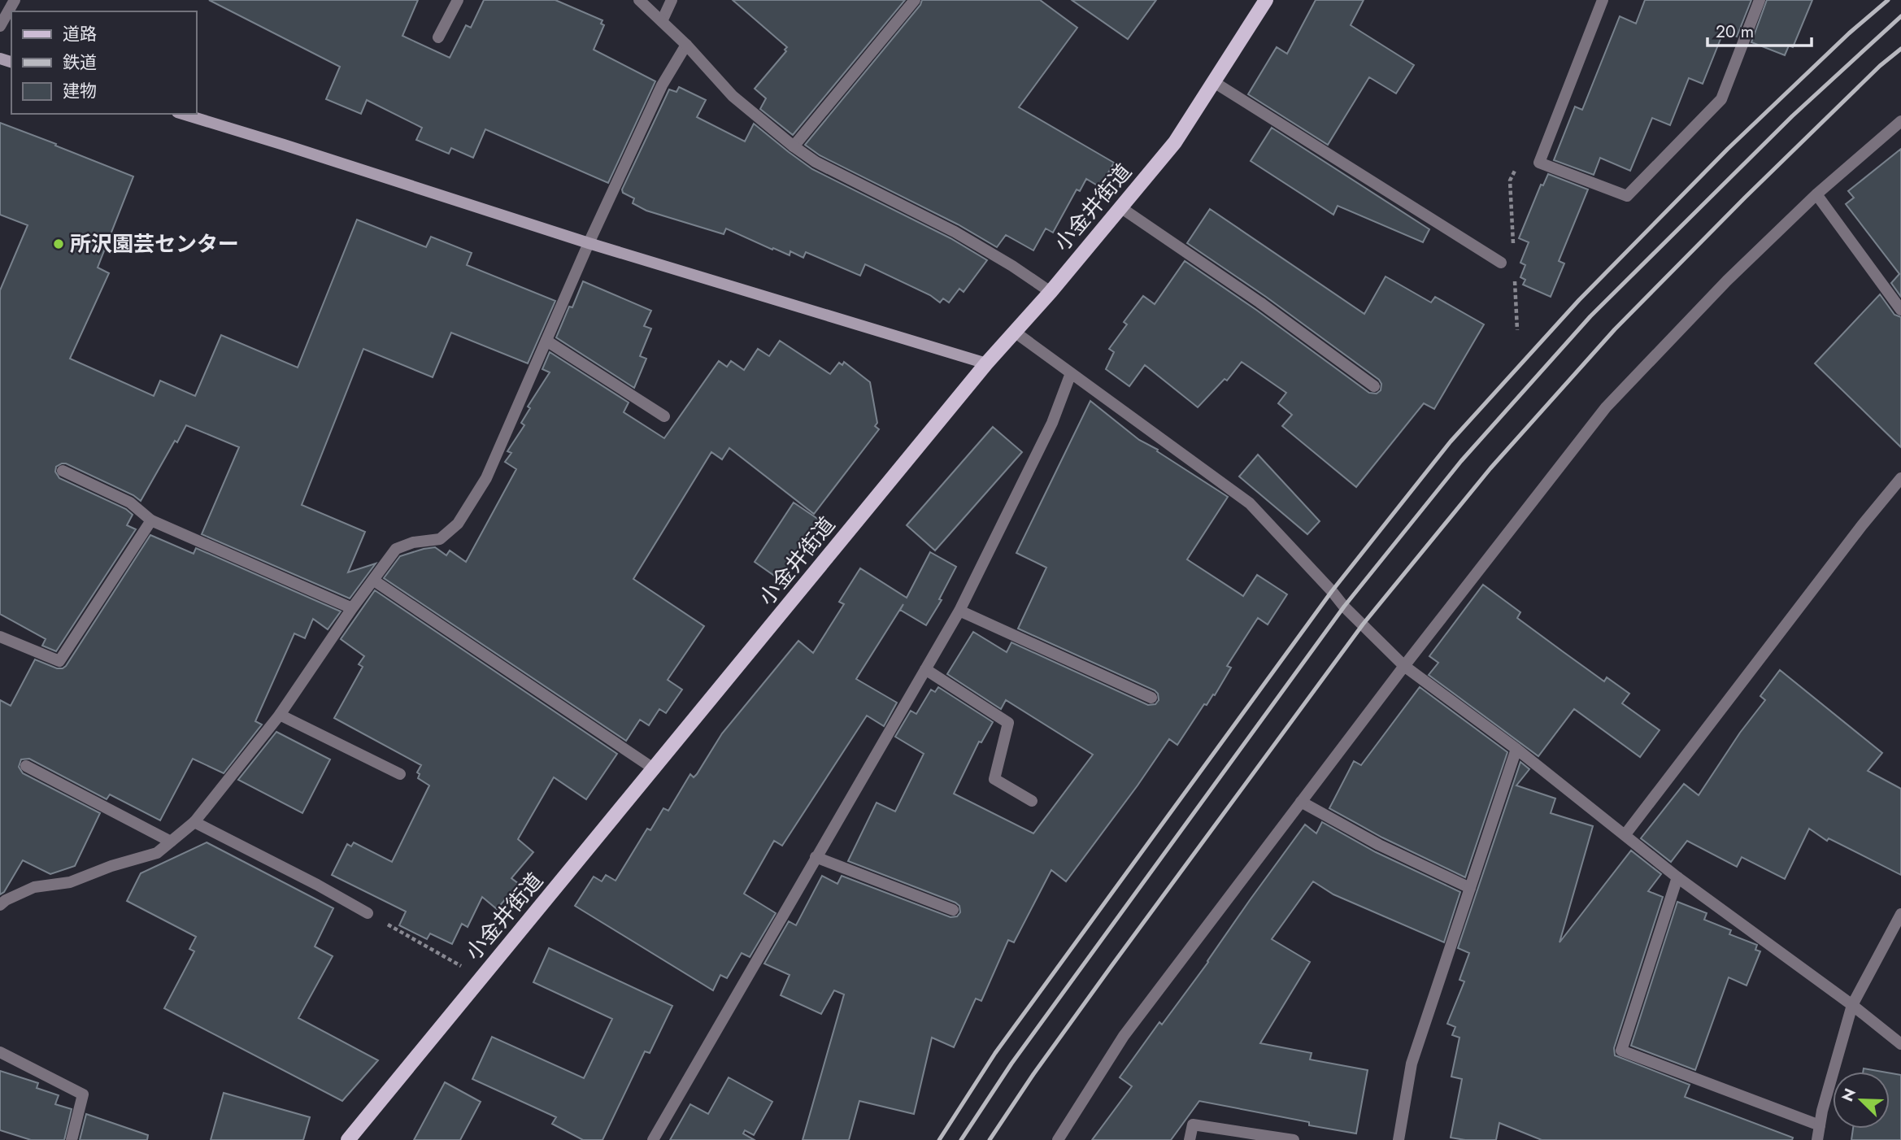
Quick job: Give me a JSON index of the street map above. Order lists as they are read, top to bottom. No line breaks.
{"streets":{"main road":["小金井街道"]},"places":["所沢園芸センター"],"legend":["道路","鉄道","建物"],"scale_bar":"20 m","north":"top left"}
